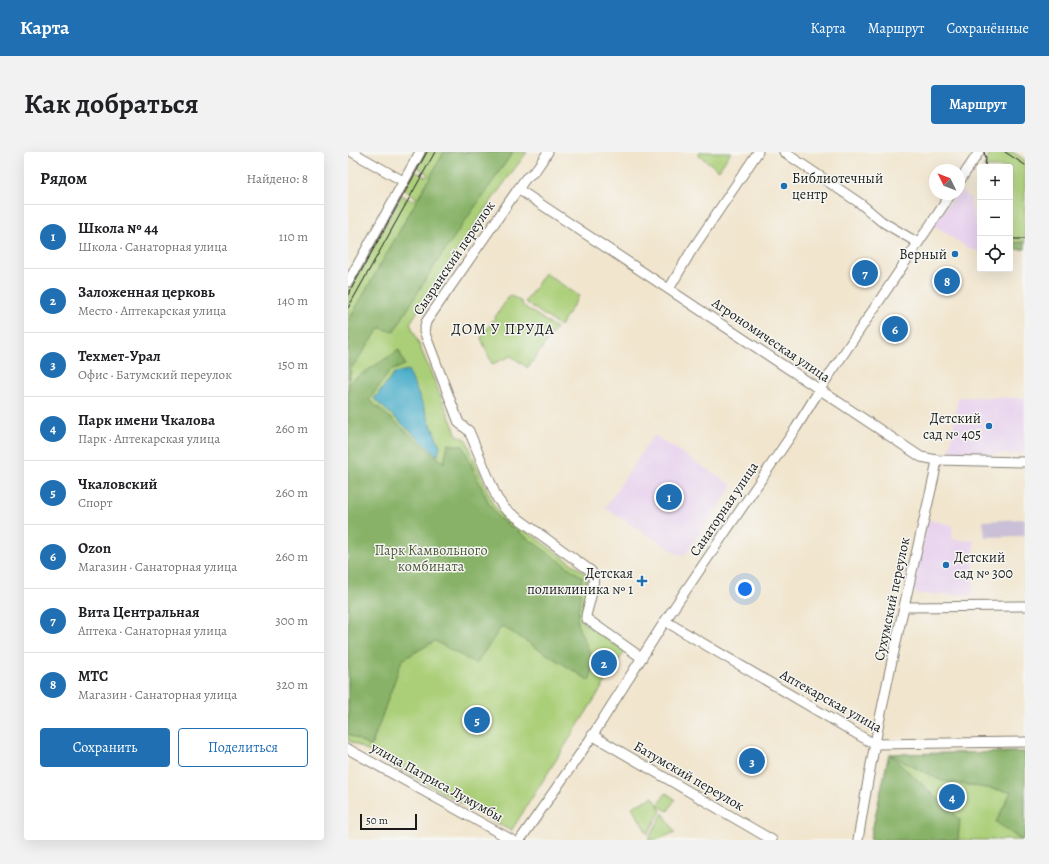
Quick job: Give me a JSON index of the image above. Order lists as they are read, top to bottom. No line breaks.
{"streets":{"street":["Сызранский переулок","Агрономическая улица","Санаторная улица","Сухумский переулок","Аптекарская улица","Батумский переулок","улица Патриса Лумумбы"]},"crossings":[["Сызранский переулок","Агрономическая улица"],["Сызранский переулок","Санаторная улица"],["Агрономическая улица","Санаторная улица"],["Агрономическая улица","Сухумский переулок"],["Санаторная улица","Аптекарская улица"],["Санаторная улица","Батумский переулок"],["Сухумский переулок","Аптекарская улица"]],"districts":["ДОМ У ПРУДА"],"parks":["Парк Камвольного комбината"],"places":{"other":["Библиотечный центр","Верный","Детский сад № 405","Детский сад № 300"],"health":["Детская поликлиника № 1"]},"scale_bar":"50 m","north":"top left","page":{"header":"Карта","nav":["Карта","Маршрут","Сохранённые"],"title":"Как добраться","buttons":["Маршрут",["Сохранить","Поделиться"]],"heading":["Рядом","Найдено: 8"],"map_buttons":["+","−"],"list":[{"mark":"1","name":"Школа № 44","note":"Школа · Санаторная улица","value":"110 m"},{"mark":"2","name":"Заложенная церковь","note":"Место · Аптекарская улица","value":"140 m"},{"mark":"3","name":"Техмет-Урал","note":"Офис · Батумский переулок","value":"150 m"},{"mark":"4","name":"Парк имени Чкалова","note":"Парк · Аптекарская улица","value":"260 m"},{"mark":"5","name":"Чкаловский","note":"Спорт","value":"260 m"},{"mark":"6","name":"Ozon","note":"Магазин · Санаторная улица","value":"260 m"},{"mark":"7","name":"Вита Центральная","note":"Аптека · Санаторная улица","value":"300 m"},{"mark":"8","name":"МТС","note":"Магазин · Санаторная улица","value":"320 m"}],"pins":["7","8","6","1","2","5","3","4"],"scale":"50 m"}}
